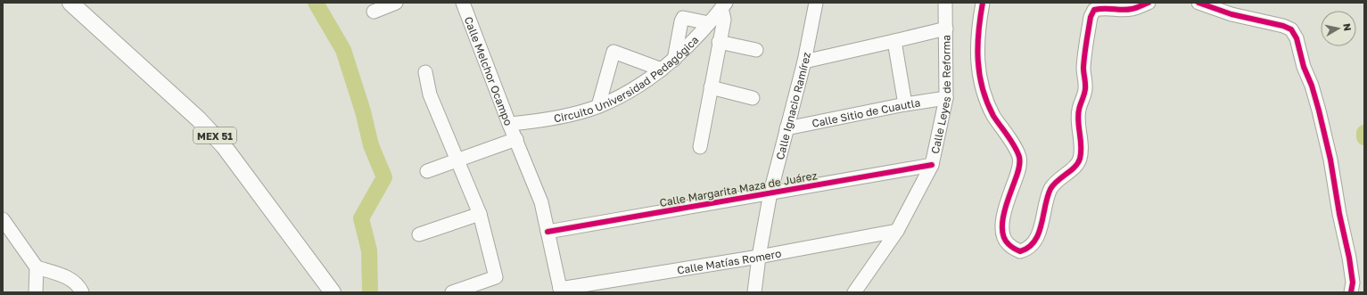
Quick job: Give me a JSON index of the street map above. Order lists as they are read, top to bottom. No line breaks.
{"streets":{"main road":["MEX 51"],"street":["Calle Melchor Ocampo","Circuito Universidad Pedagógica","Calle Leyes de Reforma","Calle Ignacio Ramírez","Calle Sitio de Cuautla","Calle Margarita Maza de Juárez","Calle Matías Romero"]},"crossings":[["Calle Melchor Ocampo","Circuito Universidad Pedagógica"],["Calle Melchor Ocampo","Calle Margarita Maza de Juárez"],["Calle Melchor Ocampo","Calle Matías Romero"],["Calle Leyes de Reforma","Calle Sitio de Cuautla"],["Calle Leyes de Reforma","Calle Margarita Maza de Juárez"],["Calle Leyes de Reforma","Calle Matías Romero"],["Calle Ignacio Ramírez","Calle Sitio de Cuautla"],["Calle Ignacio Ramírez","Calle Margarita Maza de Juárez"],["Calle Ignacio Ramírez","Calle Matías Romero"]],"north":"right"}
